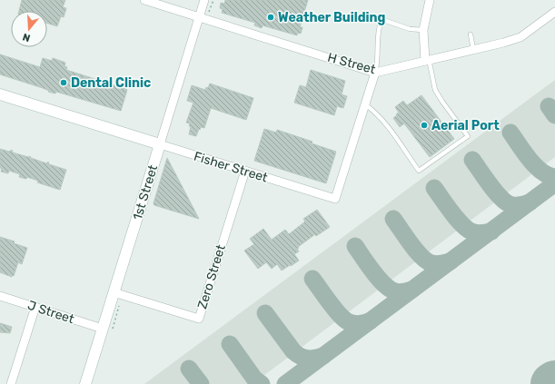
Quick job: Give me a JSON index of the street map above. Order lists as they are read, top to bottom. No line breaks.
{"streets":{"street":["H Street","Fisher Street","1st Street","Zero Street","J Street"]},"crossings":[["H Street","Fisher Street"],["H Street","1st Street"],["Fisher Street","1st Street"],["Fisher Street","Zero Street"],["1st Street","Zero Street"],["1st Street","J Street"]],"places":["Weather Building","Dental Clinic","Aerial Port"],"north":"bottom"}
